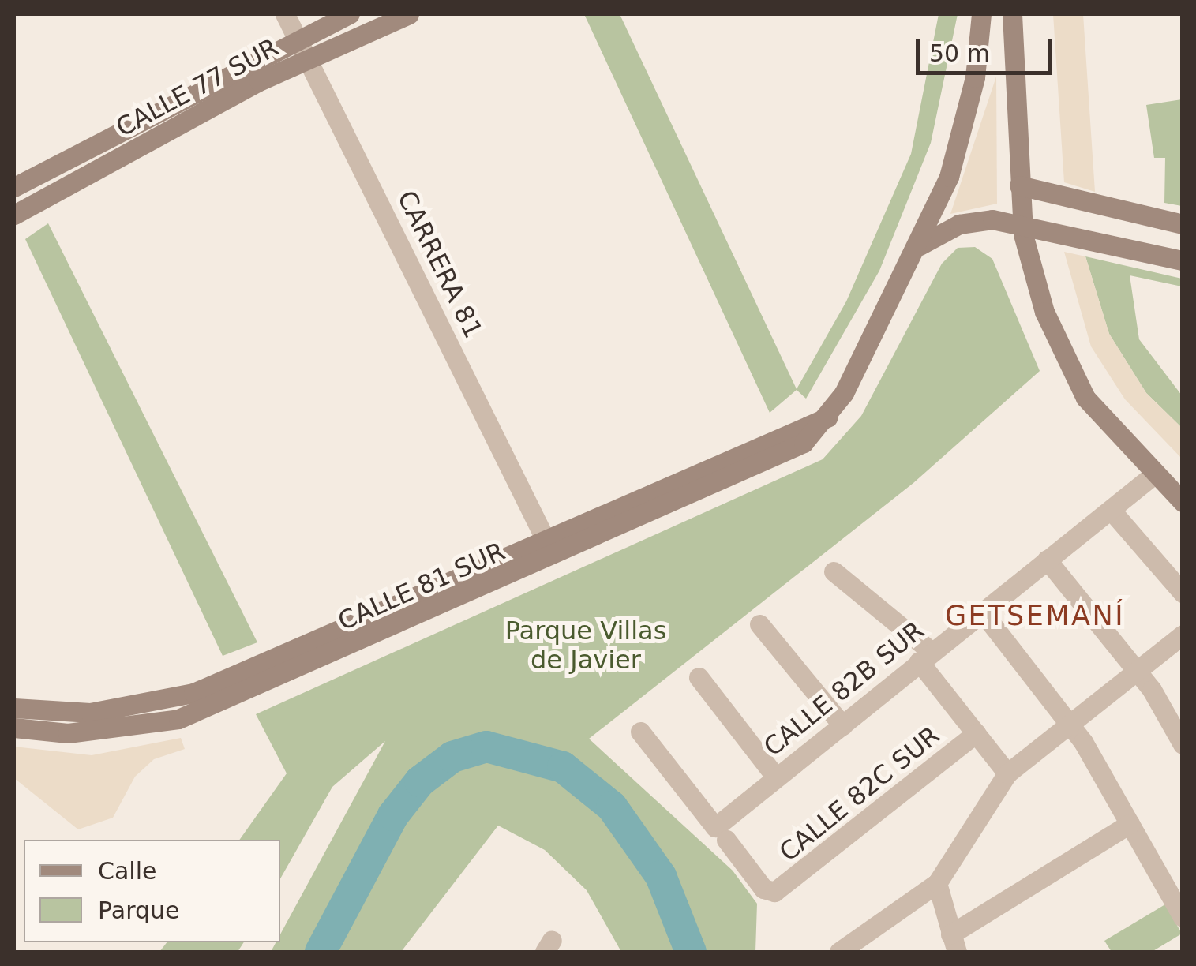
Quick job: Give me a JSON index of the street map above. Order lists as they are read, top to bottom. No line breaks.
{"streets":{"street":["CALLE 77 SUR","CARRERA 81","CALLE 81 SUR","CALLE 82B SUR","CALLE 82C SUR"]},"crossings":[["CALLE 77 SUR","CARRERA 81"],["CARRERA 81","CALLE 81 SUR"],["CALLE 82B SUR","CALLE 82C SUR"]],"districts":["GETSEMANÍ"],"parks":["Parque Villas de Javier"],"legend":["Calle","Parque"],"scale_bar":"50 m"}
